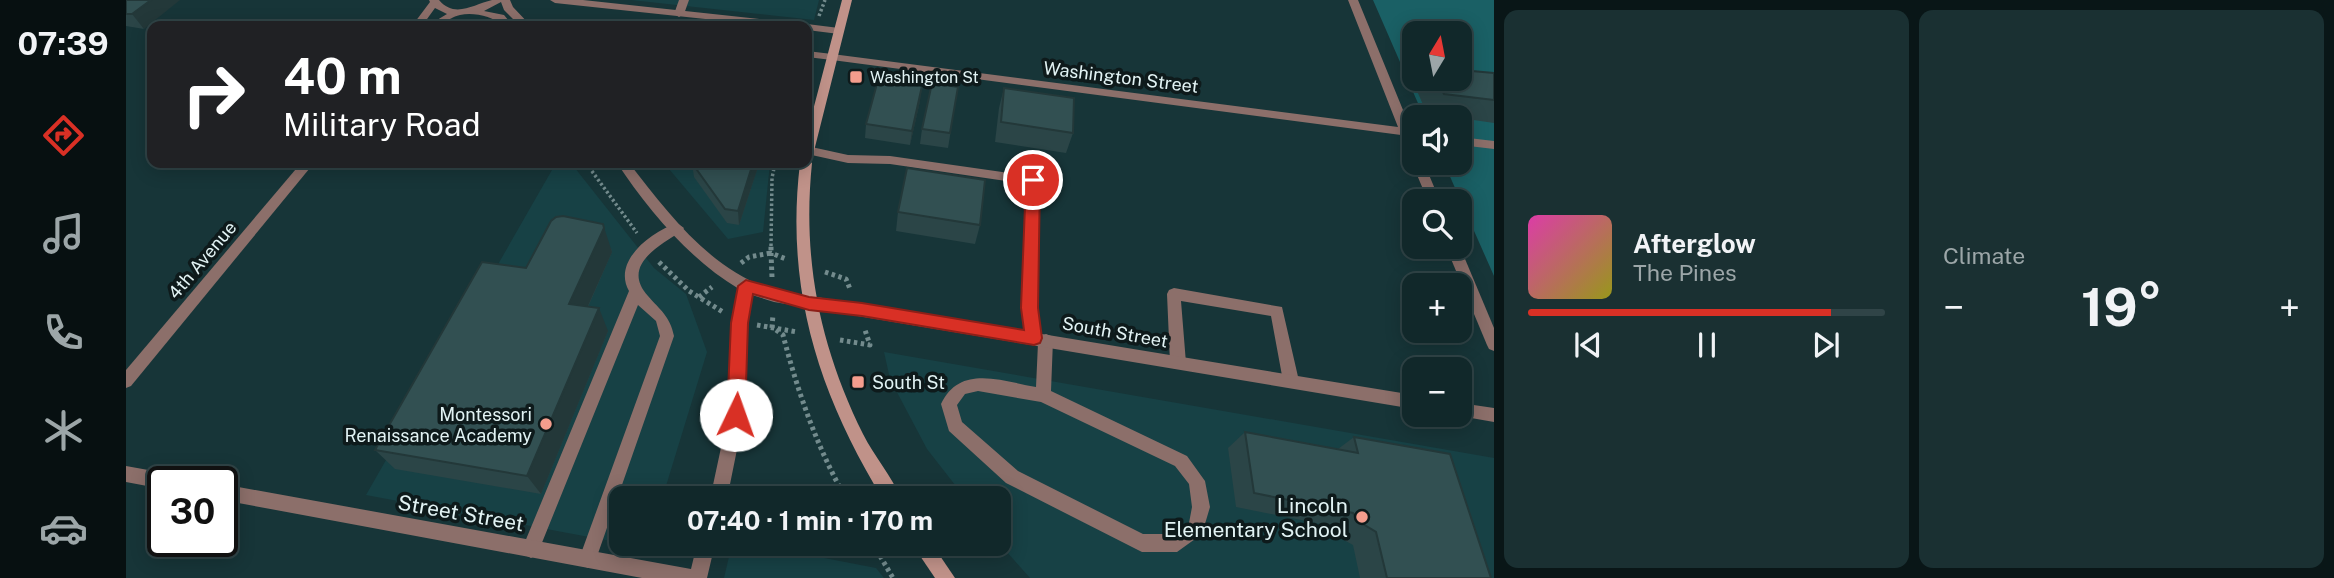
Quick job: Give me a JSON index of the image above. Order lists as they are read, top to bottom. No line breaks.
{"streets":{"street":["Washington Street","4th Avenue","South Street","Street Street"]},"places":{"transit":["Washington St","South St"],"other":["Montessori Renaissance Academy","Lincoln Elementary School"]},"north":"top","page":{"tabs":"07:39","tile":"Climate","map_buttons":["+","−"],"turn":["40 m","Military Road"],"song":["Afterglow","The Pines"],"heat":["−","19°","+"],"limit":"30","trip":"07:40 · 1 min · 170 m"}}
